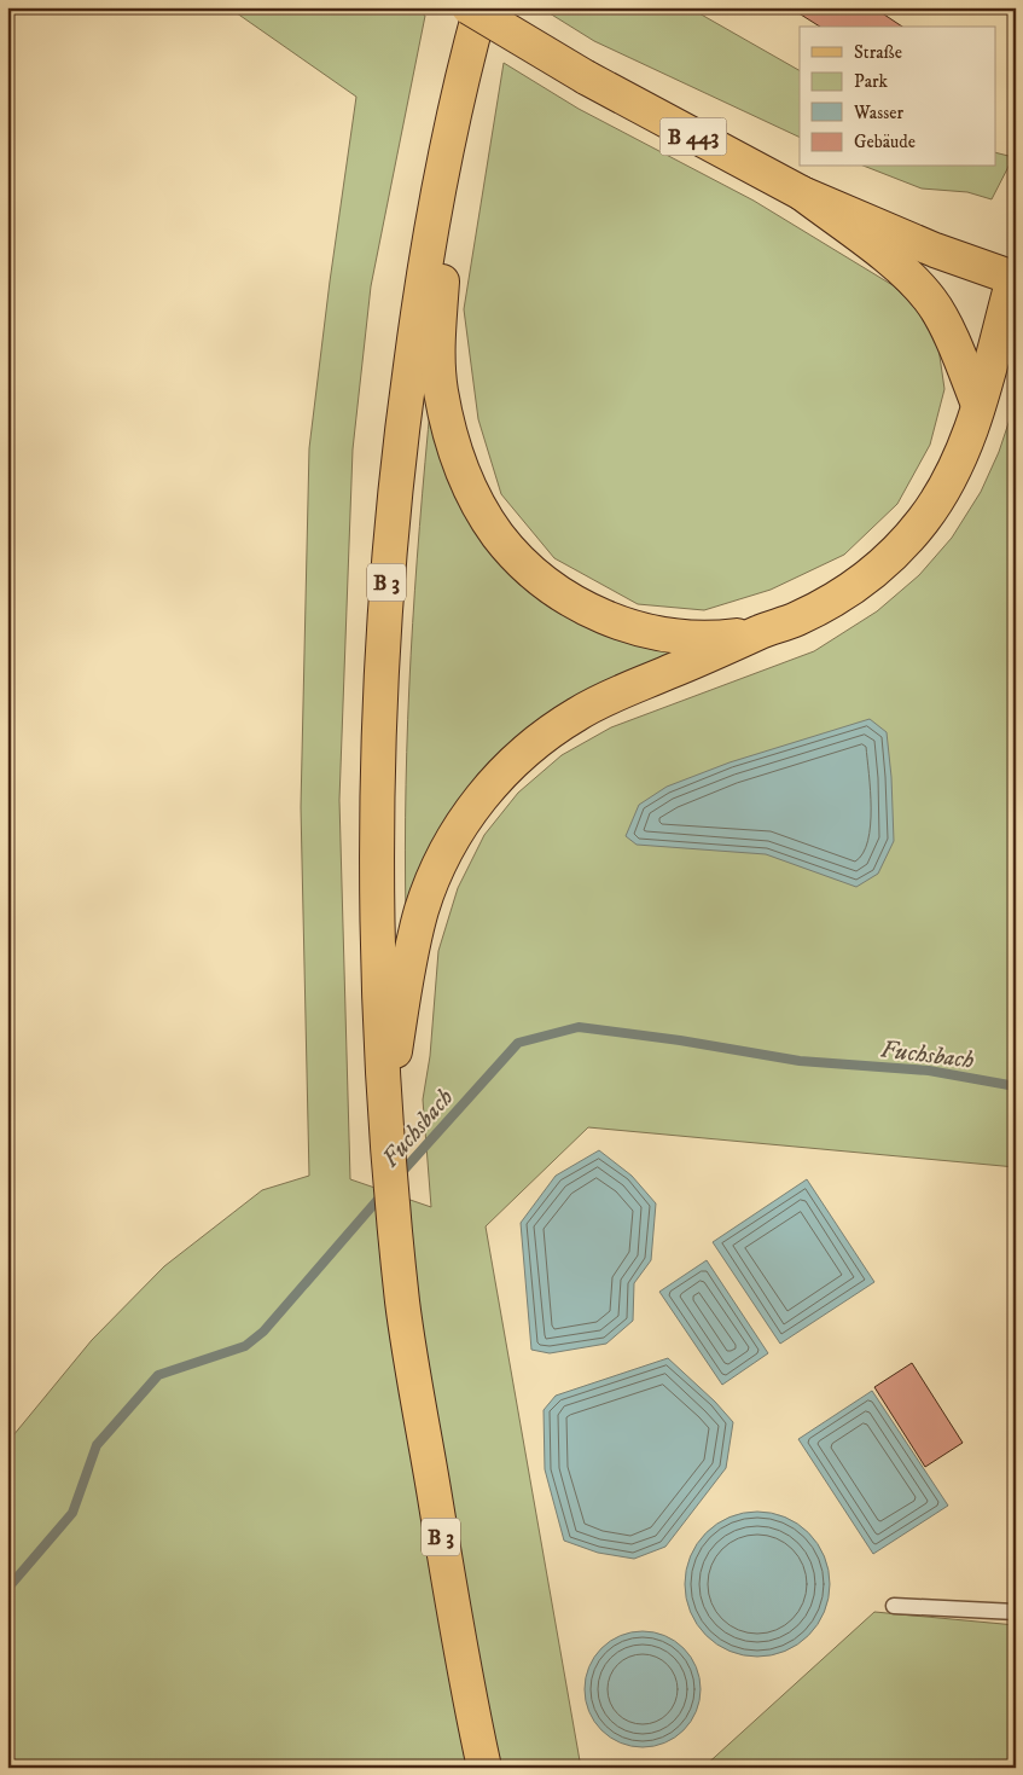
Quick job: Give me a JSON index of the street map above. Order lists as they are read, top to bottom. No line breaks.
{"streets":{"main road":["B 443","B 3"]},"water":["Fuchsbach"],"legend":["Straße","Park","Wasser","Gebäude"]}
